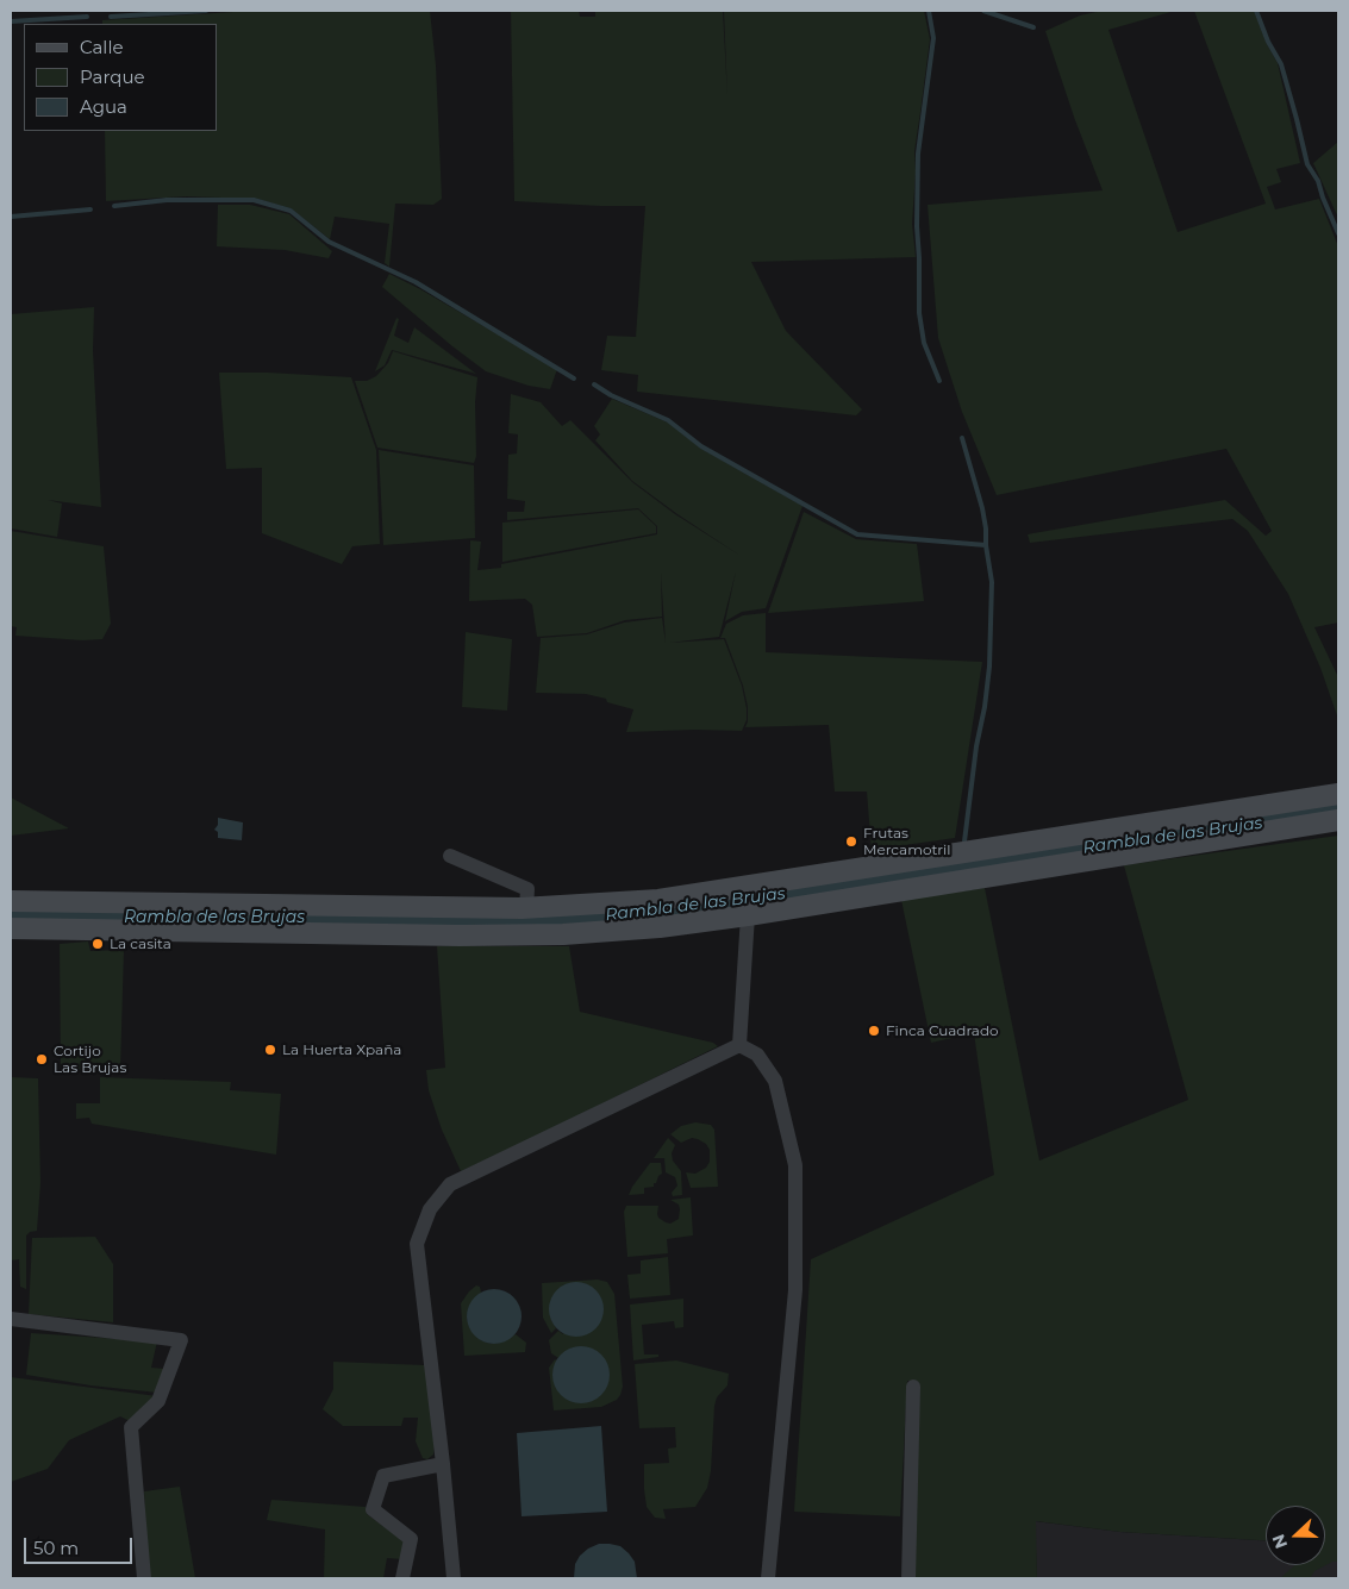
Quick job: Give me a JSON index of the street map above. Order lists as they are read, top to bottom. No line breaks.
{"water":["Rambla de las Brujas"],"places":["Frutas Mercamotril","La casita","Finca Cuadrado","La Huerta Xpaña","Cortijo Las Brujas"],"legend":["Calle","Parque","Agua"],"scale_bar":"50 m","north":"left"}
